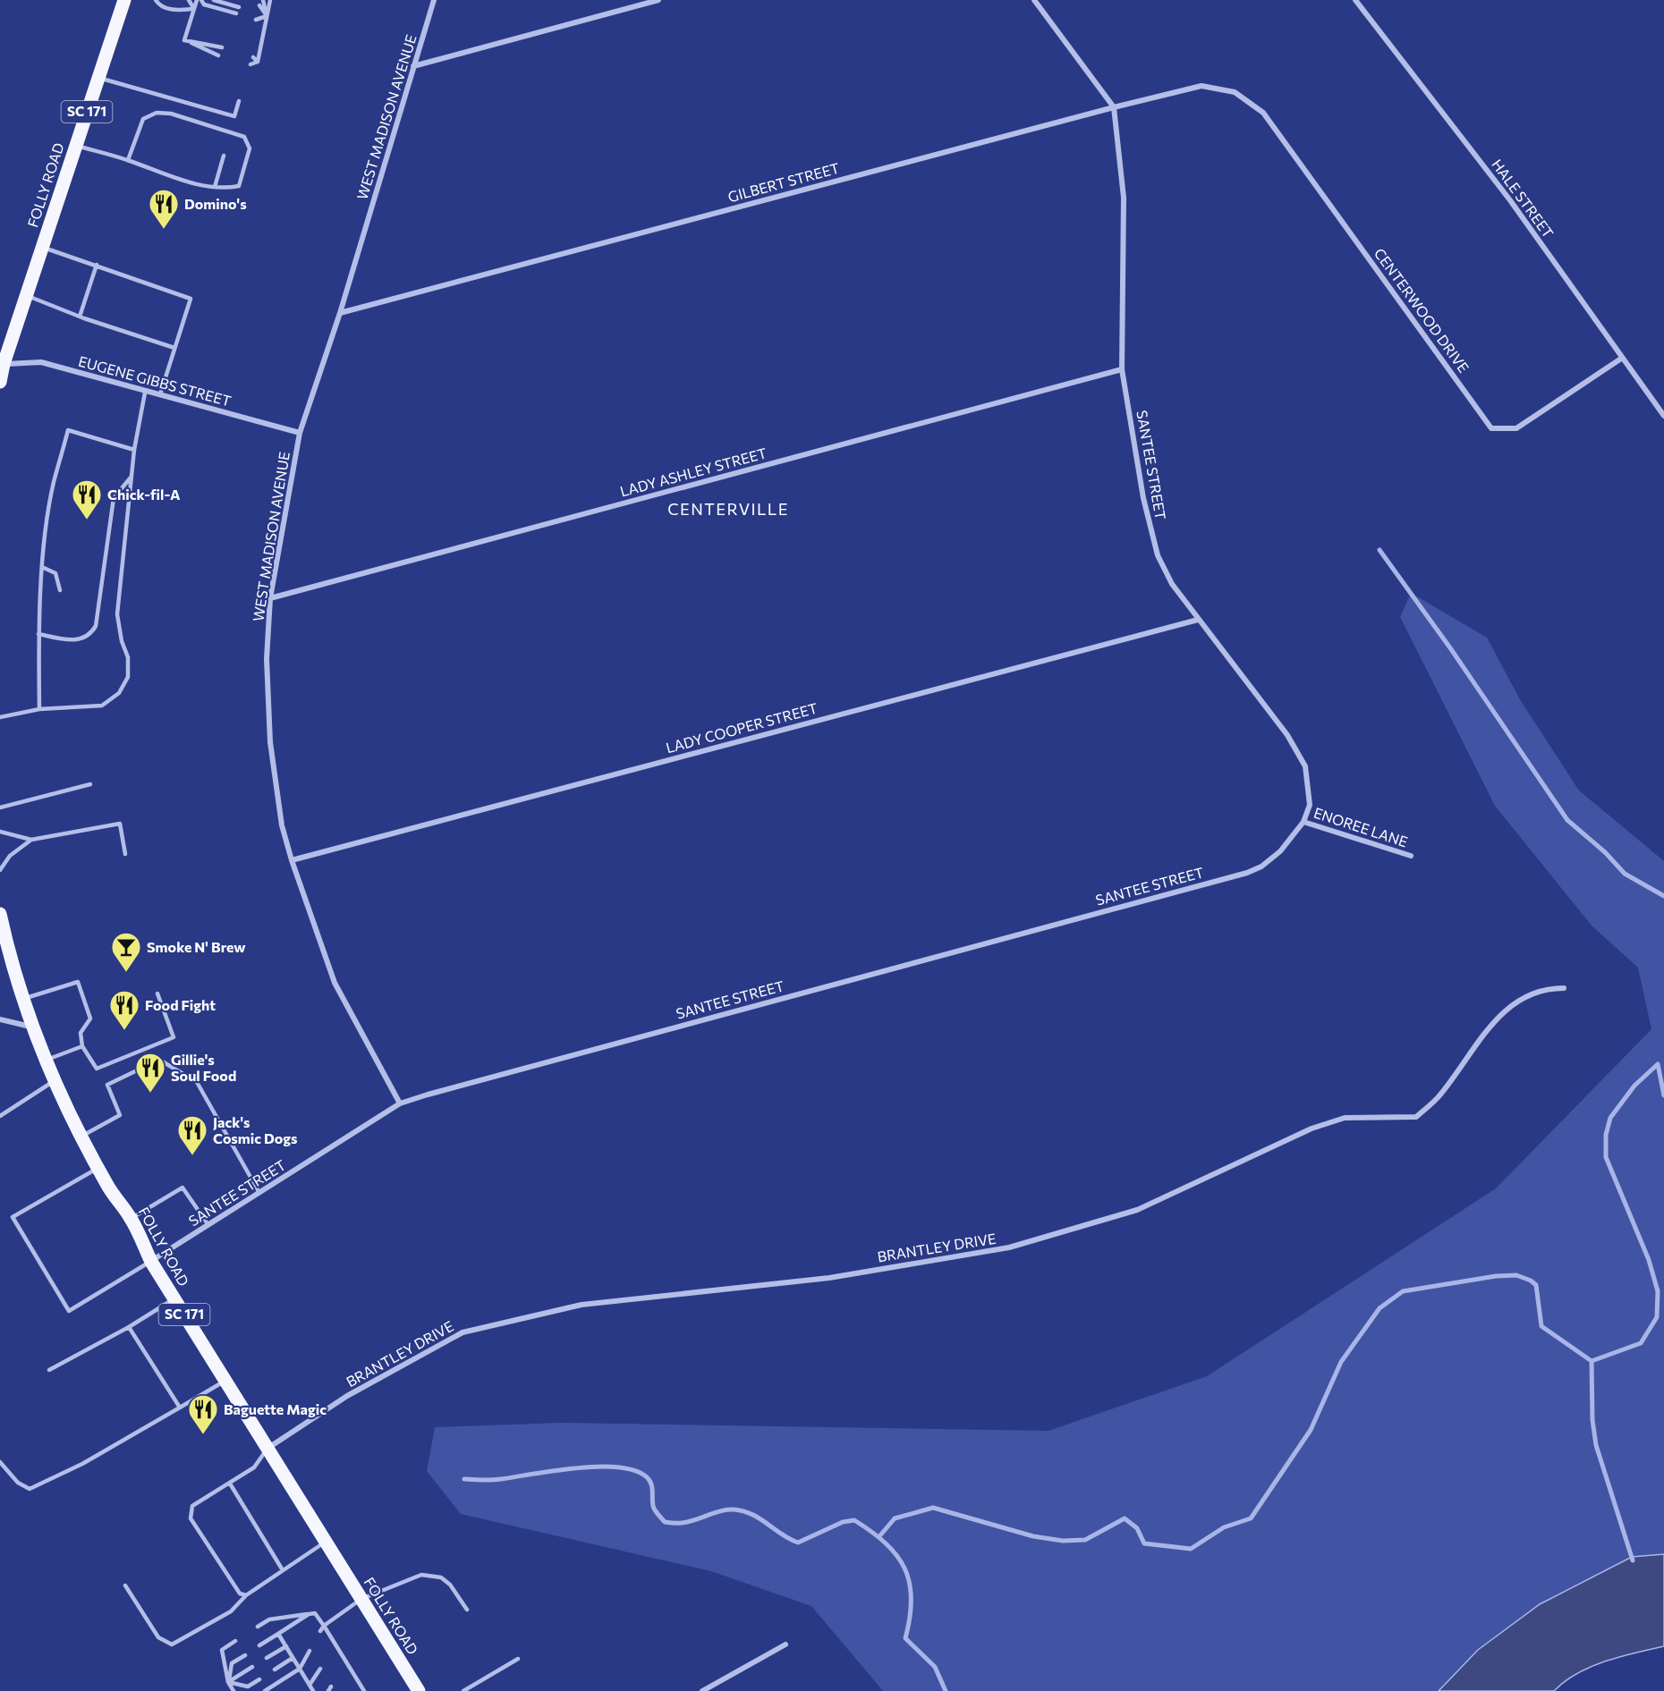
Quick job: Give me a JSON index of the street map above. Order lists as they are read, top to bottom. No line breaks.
{"streets":{"main road":["SC 171","FOLLY ROAD"],"street":["WEST MADISON AVENUE","GILBERT STREET","HALE STREET","CENTERWOOD DRIVE","EUGENE GIBBS STREET","SANTEE STREET","LADY ASHLEY STREET","LADY COOPER STREET","ENOREE LANE","BRANTLEY DRIVE"]},"crossings":[["WEST MADISON AVENUE","GILBERT STREET"],["WEST MADISON AVENUE","EUGENE GIBBS STREET"],["WEST MADISON AVENUE","SANTEE STREET"],["WEST MADISON AVENUE","LADY ASHLEY STREET"],["WEST MADISON AVENUE","LADY COOPER STREET"],["GILBERT STREET","CENTERWOOD DRIVE"],["GILBERT STREET","SANTEE STREET"],["FOLLY ROAD","EUGENE GIBBS STREET"],["FOLLY ROAD","SANTEE STREET"],["FOLLY ROAD","BRANTLEY DRIVE"],["HALE STREET","CENTERWOOD DRIVE"],["SANTEE STREET","LADY ASHLEY STREET"],["SANTEE STREET","LADY COOPER STREET"],["SANTEE STREET","ENOREE LANE"]],"districts":["CENTERVILLE"],"places":{"restaurant":["Domino's","Chick-fil-A","Food Fight","Gillie's Soul Food","Jack's Cosmic Dogs","Baguette Magic"],"bar":["Smoke N' Brew"]}}
